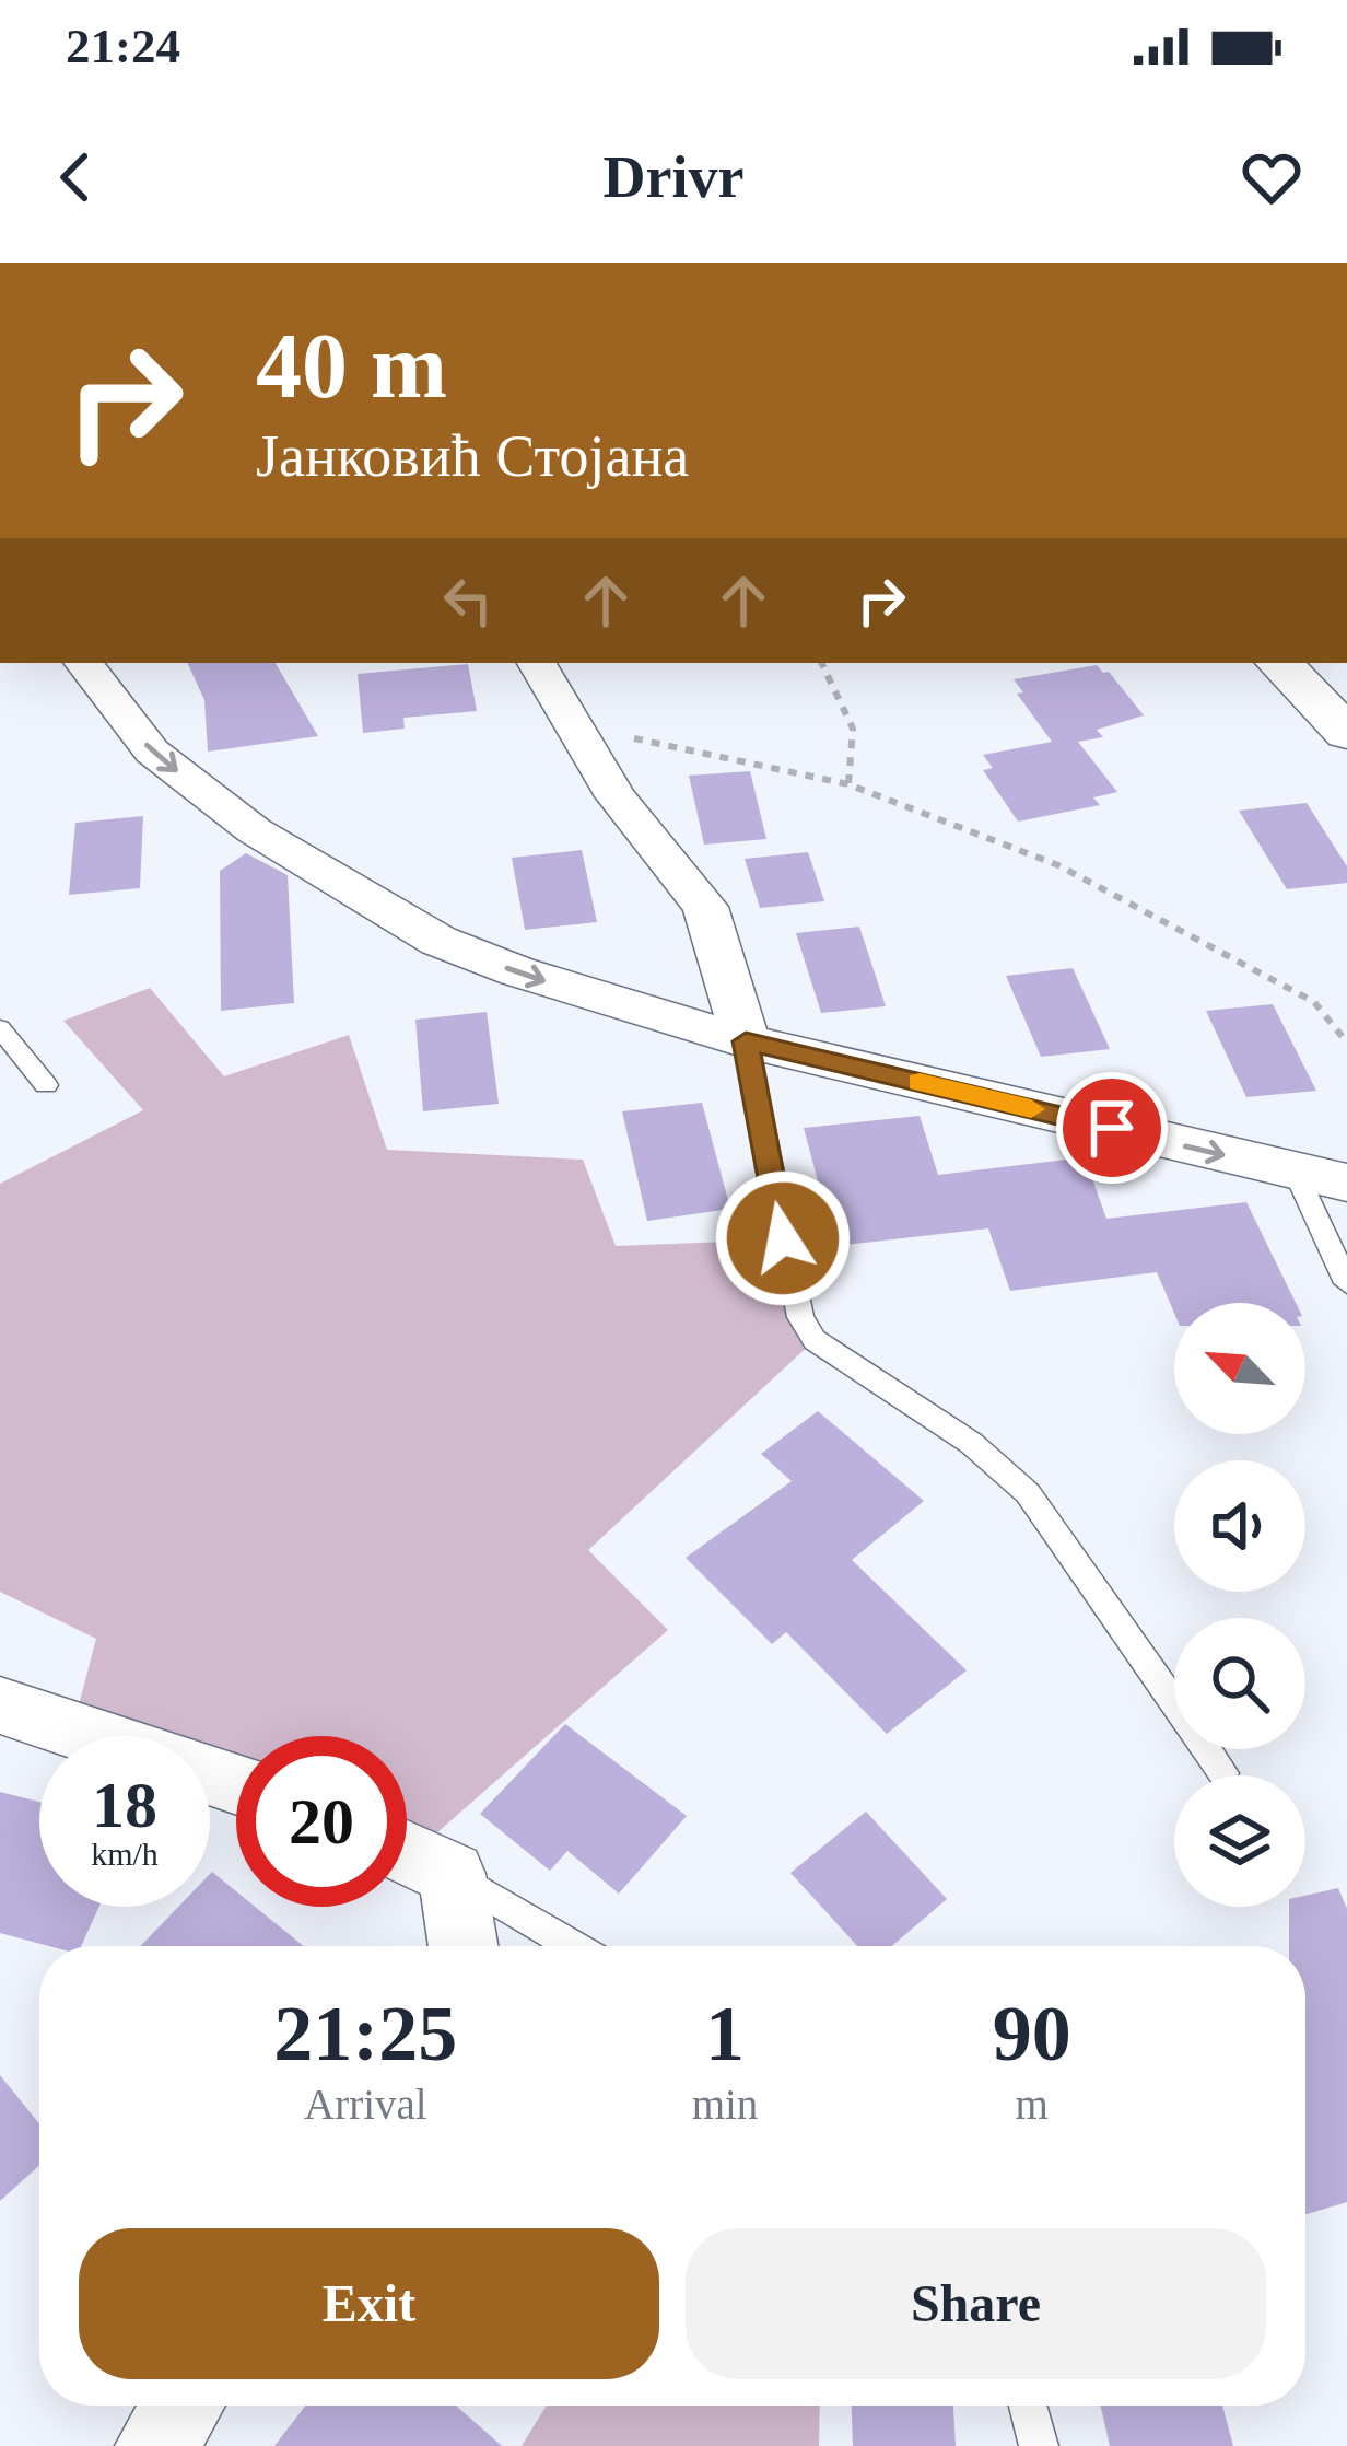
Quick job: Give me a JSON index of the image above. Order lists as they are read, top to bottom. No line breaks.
{"north":"top left","page":{"status":"21:24","header":"Drivr","turn":["40 m","Јанковић Стојана"],"speed":"18 km/h","limit":"20","eta":["21:25","Arrival","1","min","90","m"],"buttons":["Exit","Share"]}}
